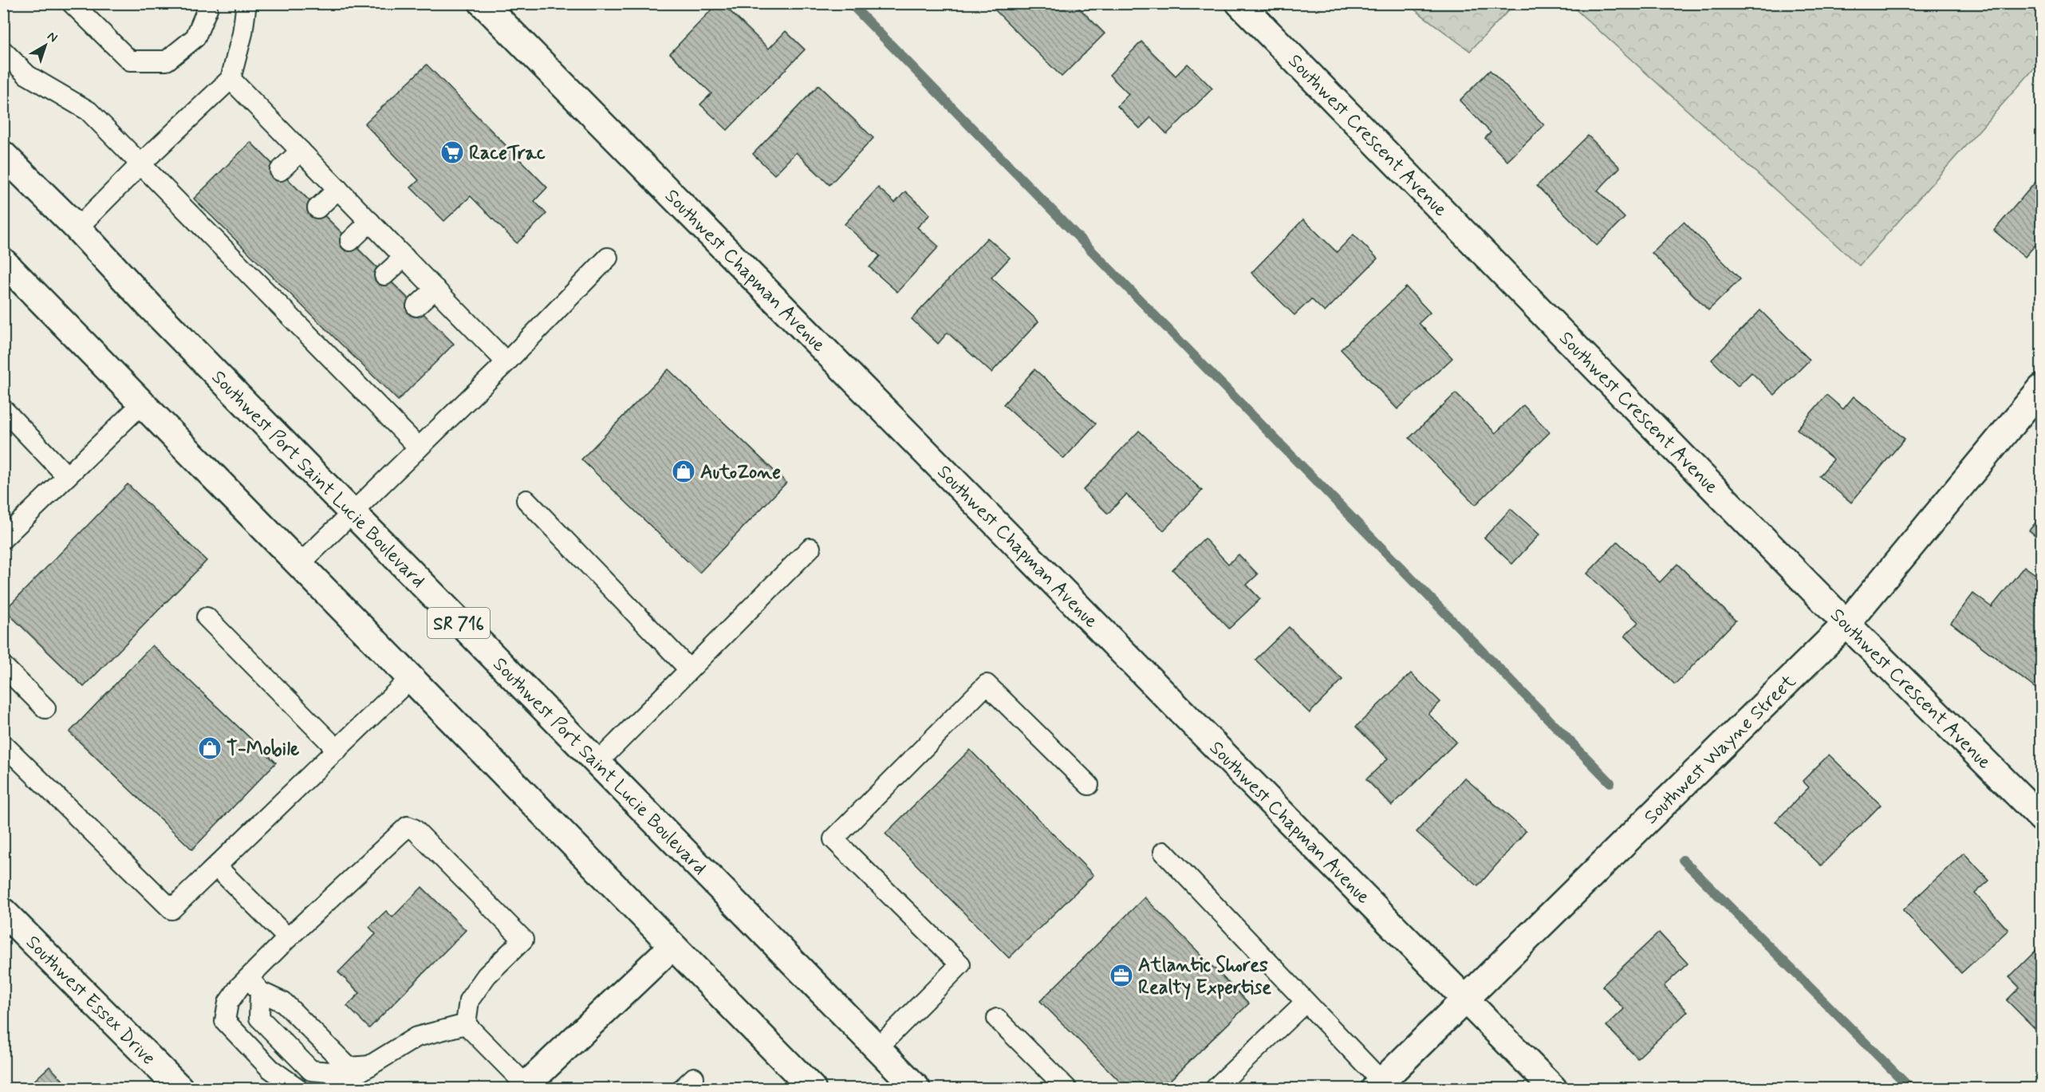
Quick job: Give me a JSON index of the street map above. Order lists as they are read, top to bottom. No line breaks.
{"streets":{"street":["Southwest Crescent Avenue","Southwest Chapman Avenue","Southwest Port Saint Lucie Boulevard","SR 716","Southwest Wayne Street","Southwest Essex Drive"]},"crossings":[["Southwest Crescent Avenue","Southwest Wayne Street"],["Southwest Chapman Avenue","Southwest Wayne Street"]],"places":{"supermarket":["RaceTrac"],"shop":["AutoZone","T-Mobile"],"office":["Atlantic Shores Realty Expertise"]},"north":"top right"}
